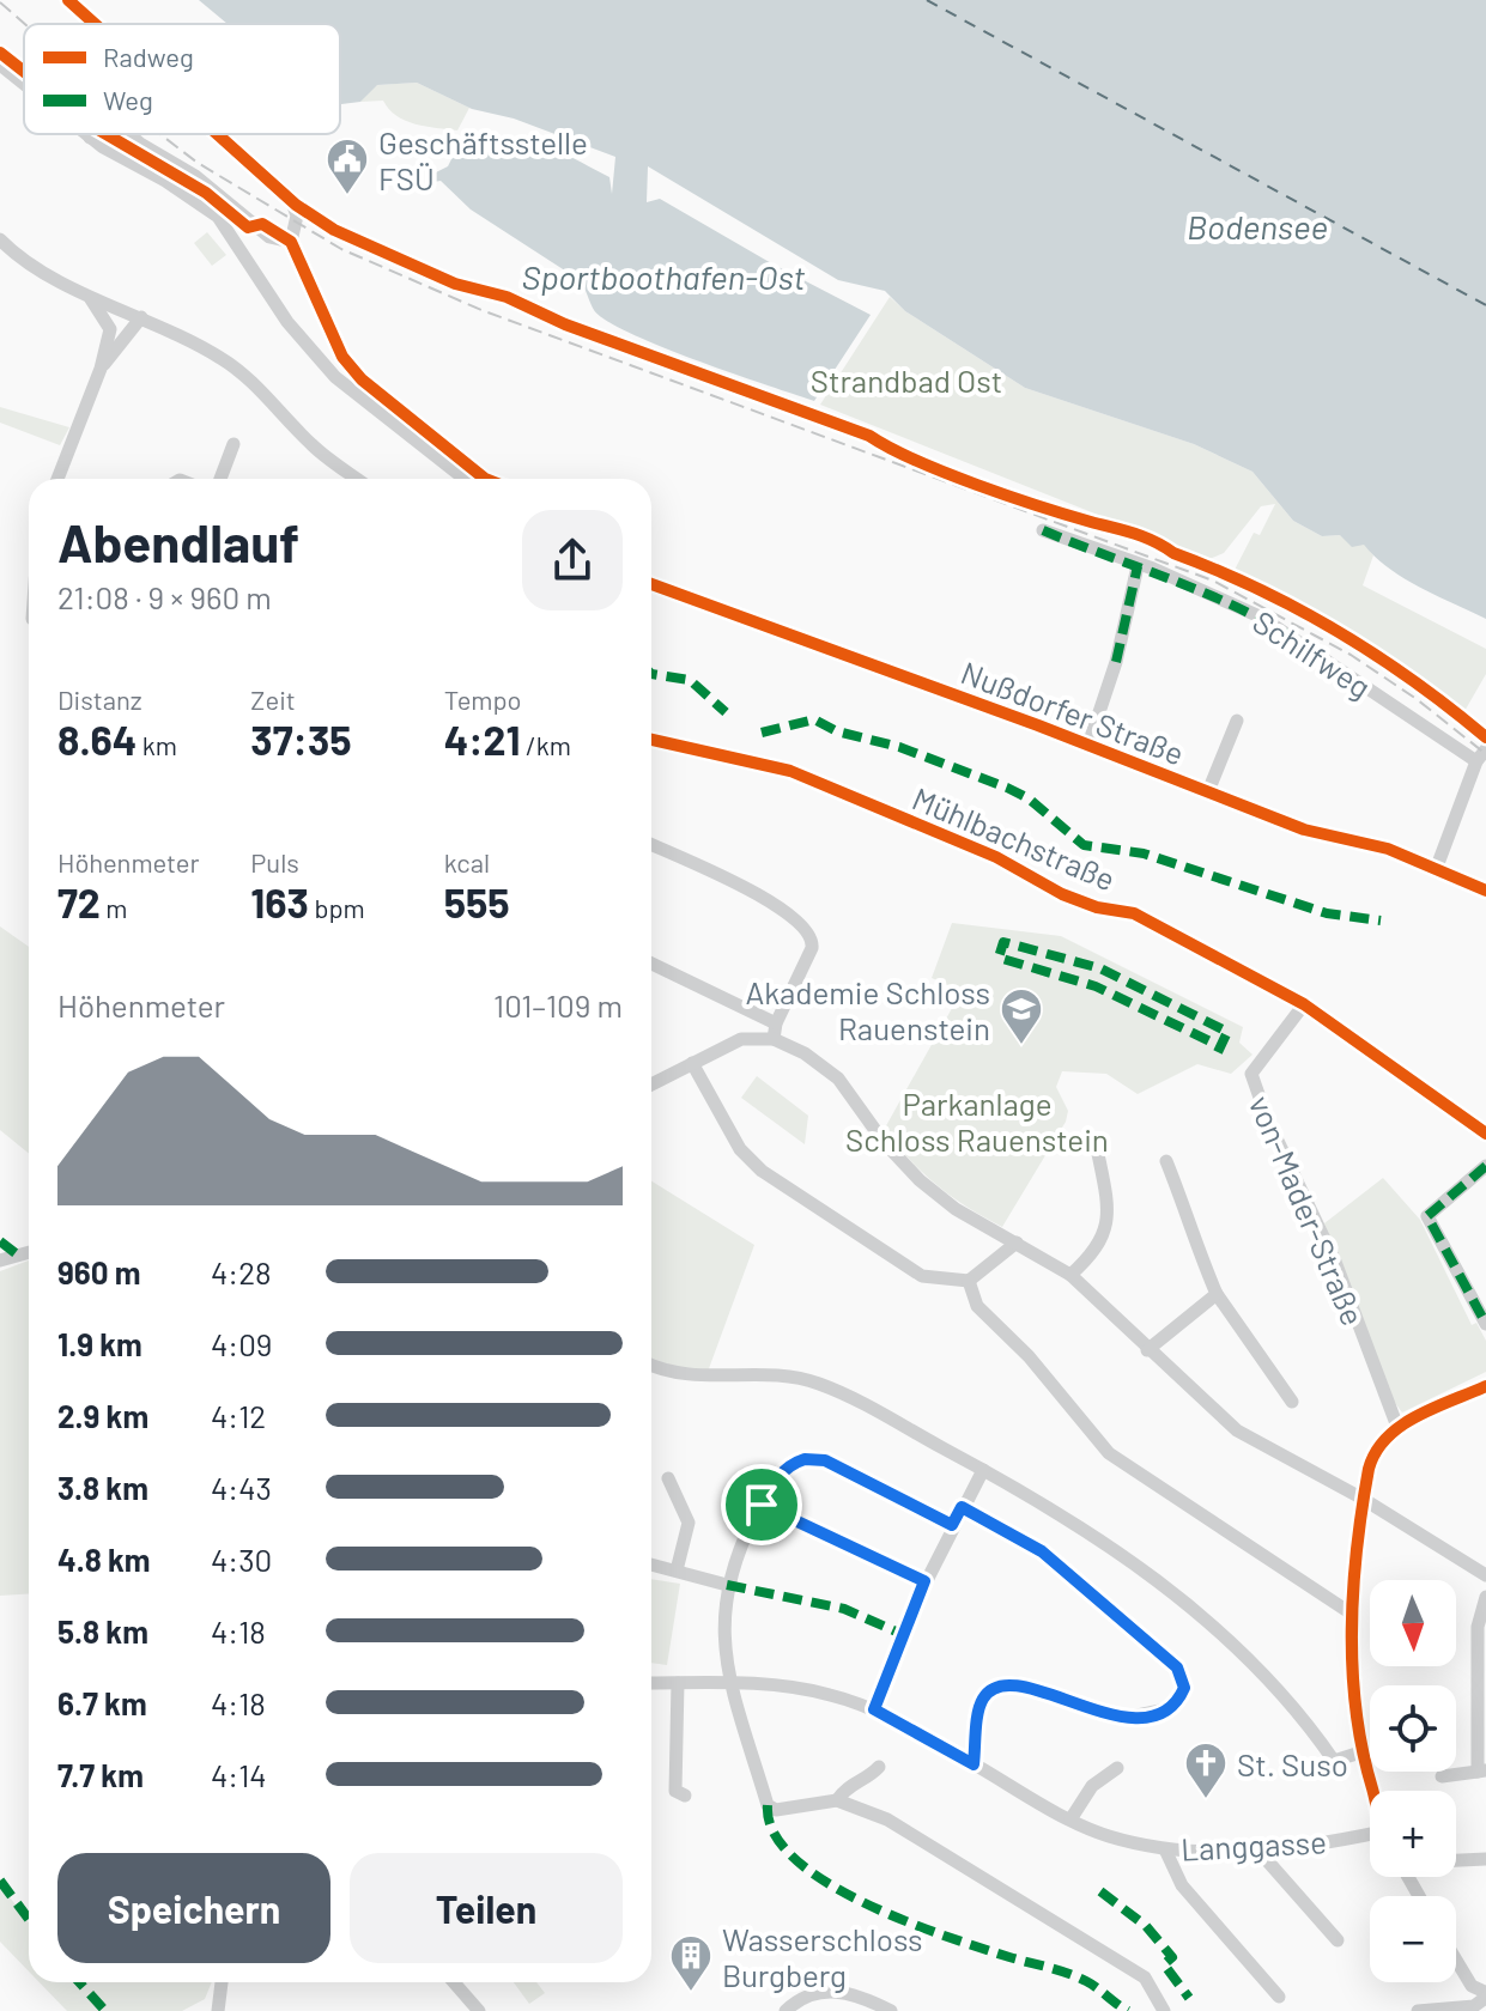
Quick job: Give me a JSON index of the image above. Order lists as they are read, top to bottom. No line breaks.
{"streets":{"street":["Schilfweg","Nußdorfer Straße","Mühlbachstraße","von-Mader-Straße","Langgasse"]},"crossings":[["Mühlbachstraße","von-Mader-Straße"]],"water":["Bodensee","Sportboothafen-Ost"],"parks":["Strandbad Ost","Parkanlage Schloss Rauenstein"],"places":{"public building":["Geschäftsstelle FSÜ"],"school or university":["Akademie Schloss Rauenstein"],"church":["St. Suso"],"building":["Wasserschloss Burgberg"]},"legend":["Radweg","Weg"],"north":"bottom","page":{"heading":["Abendlauf","21:08 · 9 × 960 m"],"stats":[["Distanz","8.64 km"],["Zeit","37:35"],["Tempo","4:21 /km"],["Höhenmeter","72 m"],["Puls","163 bpm"],["kcal","555"]],"chart":["Höhenmeter","101–109 m"],"list":[{"name":"960 m","note":"4:28"},{"name":"1.9 km","note":"4:09"},{"name":"2.9 km","note":"4:12"},{"name":"3.8 km","note":"4:43"},{"name":"4.8 km","note":"4:30"},{"name":"5.8 km","note":"4:18"},{"name":"6.7 km","note":"4:18"},{"name":"7.7 km","note":"4:14"}],"map_buttons":["+","−"],"buttons":["Speichern","Teilen"]}}
